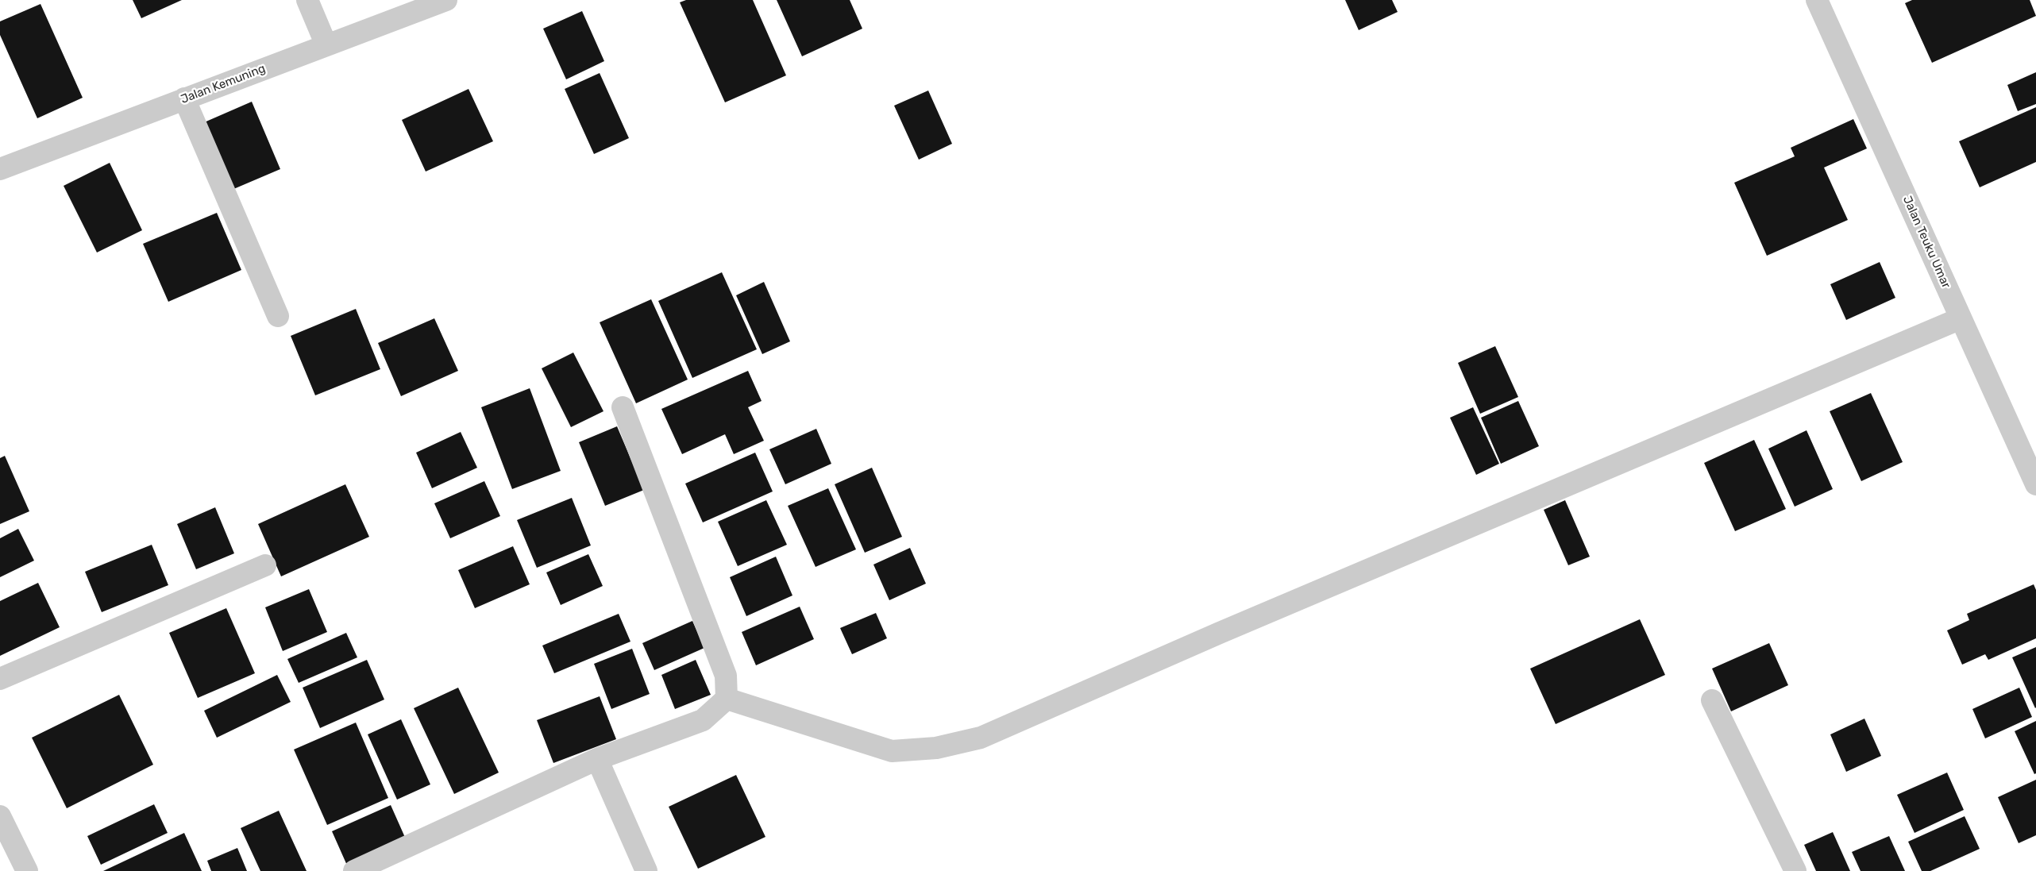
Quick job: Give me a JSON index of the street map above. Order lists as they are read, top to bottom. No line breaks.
{"streets":{"street":["Jalan Kemuning","Jalan Teuku Umar"]}}
